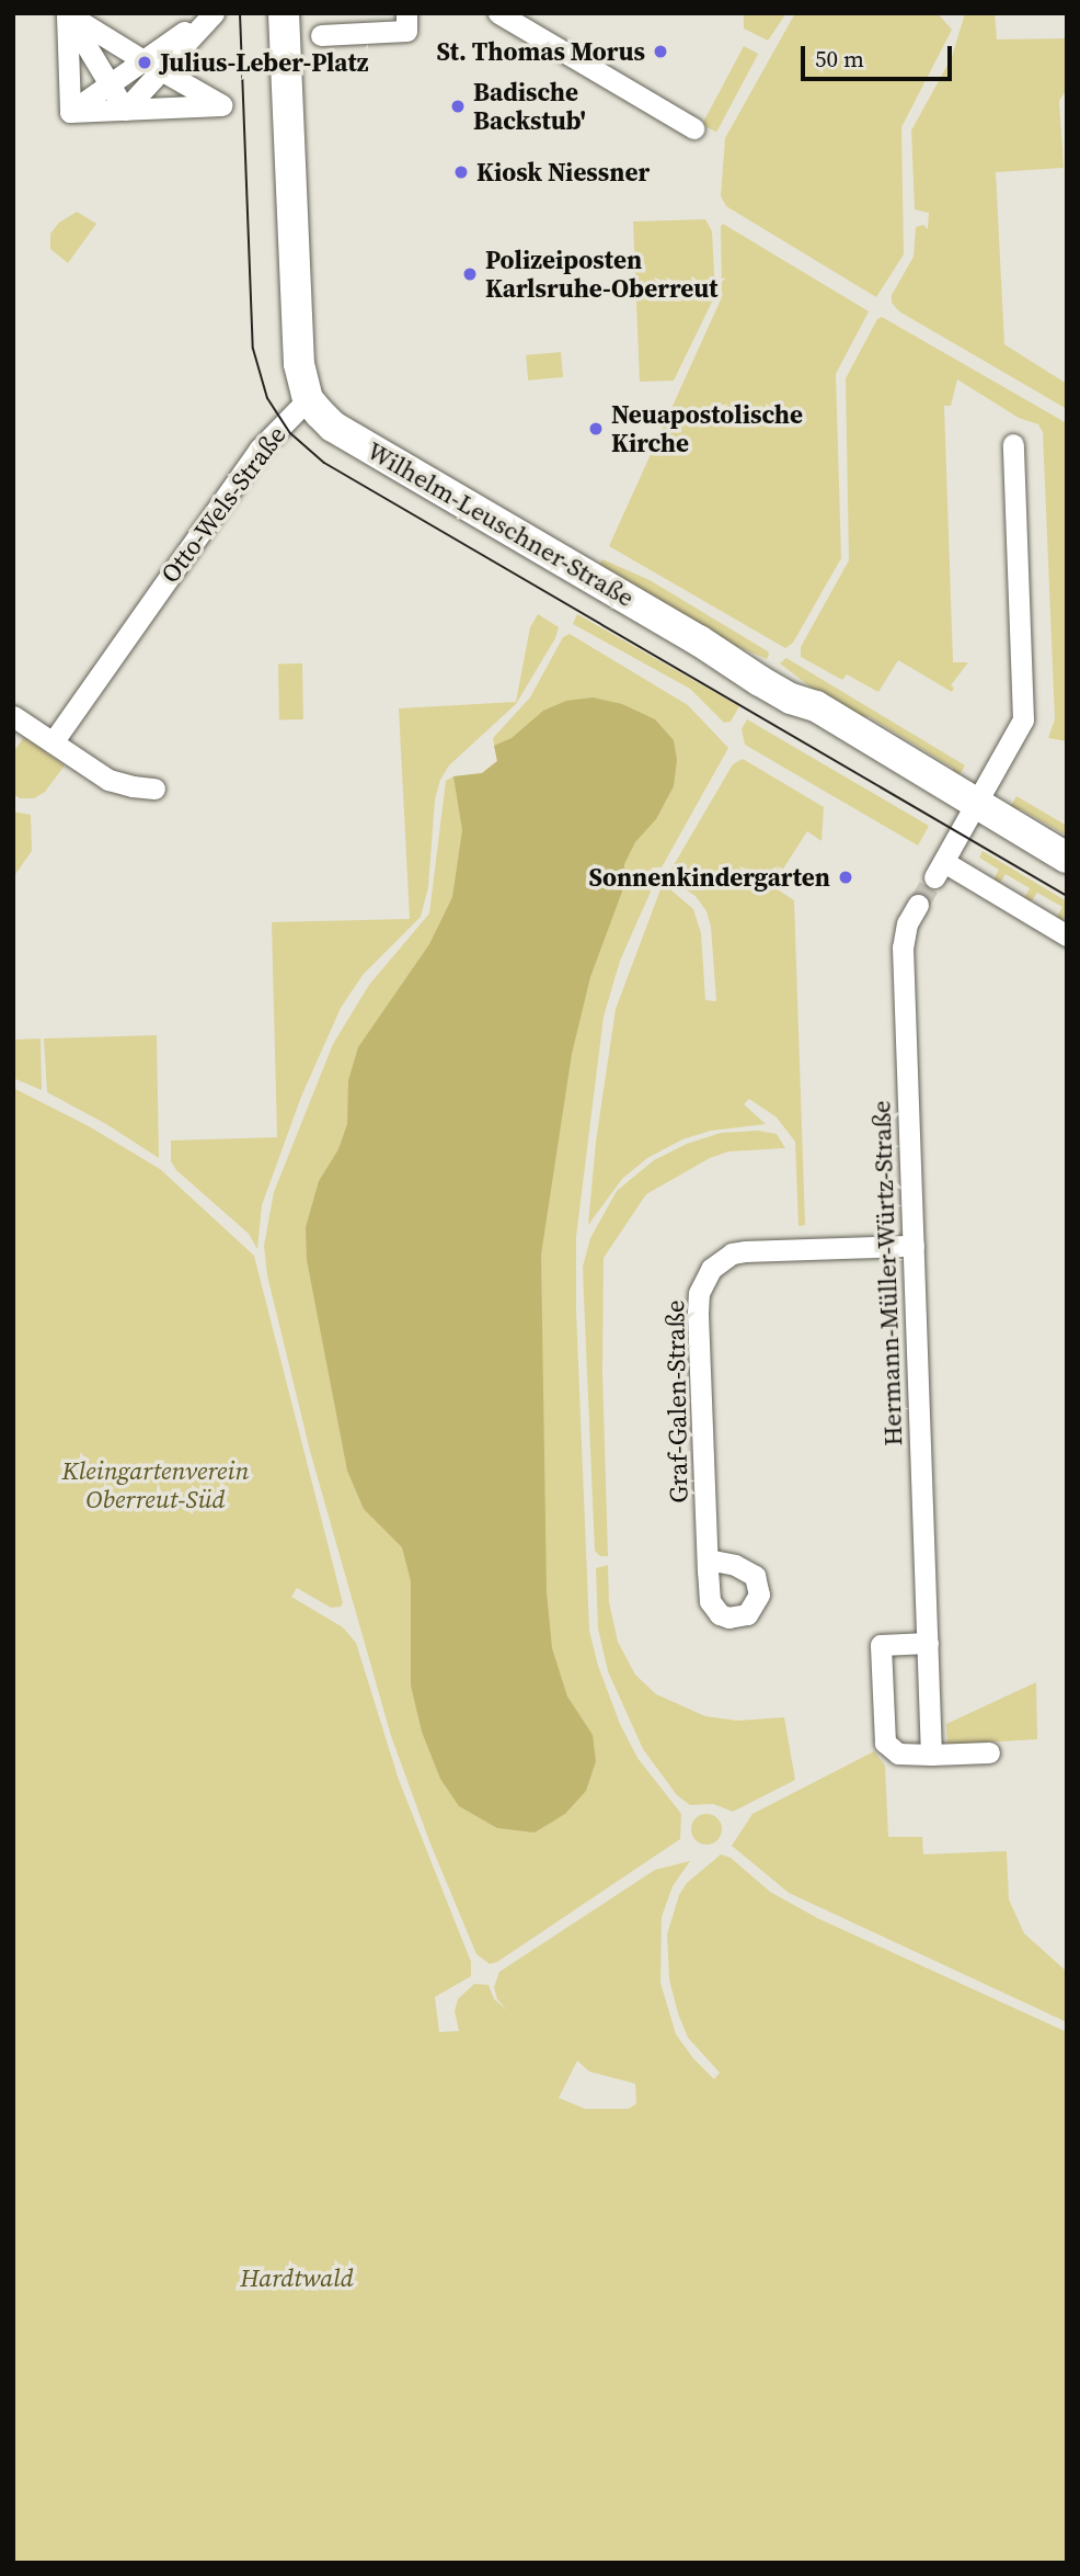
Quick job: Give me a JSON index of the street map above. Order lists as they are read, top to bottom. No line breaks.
{"streets":{"street":["Otto-Wels-Straße","Wilhelm-Leuschner-Straße","Hermann-Müller-Würtz-Straße","Graf-Galen-Straße"]},"crossings":[["Otto-Wels-Straße","Wilhelm-Leuschner-Straße"],["Hermann-Müller-Würtz-Straße","Graf-Galen-Straße"]],"parks":["Kleingartenverein Oberreut-Süd","Hardtwald"],"places":["St. Thomas Morus","Julius-Leber-Platz","Badische Backstub'","Kiosk Niessner","Polizeiposten Karlsruhe-Oberreut","Neuapostolische Kirche","Sonnenkindergarten"],"scale_bar":"50 m"}
